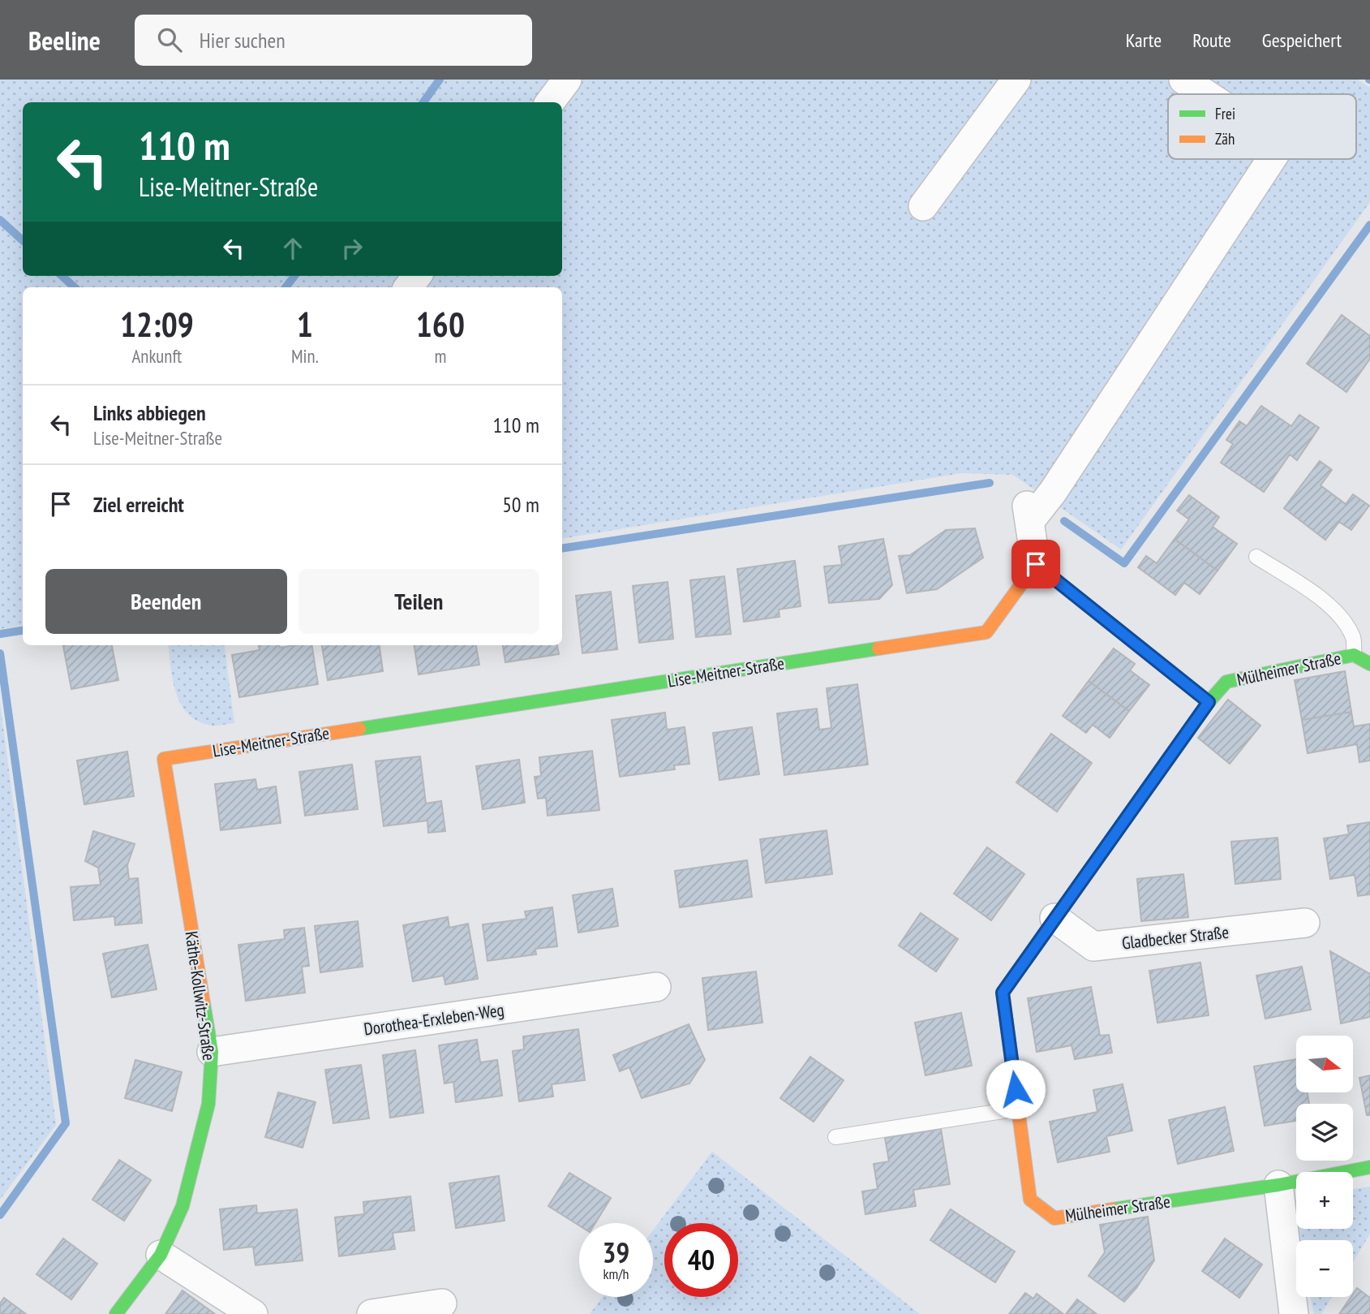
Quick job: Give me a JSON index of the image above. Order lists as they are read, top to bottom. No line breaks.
{"streets":{"street":["Mülheimer Straße","Lise-Meitner-Straße","Gladbecker Straße","Käthe-Kollwitz-Straße","Dorothea-Erxleben-Weg"]},"crossings":[["Mülheimer Straße","Gladbecker Straße"],["Lise-Meitner-Straße","Käthe-Kollwitz-Straße"],["Käthe-Kollwitz-Straße","Dorothea-Erxleben-Weg"]],"legend":["Frei","Zäh"],"north":"right","page":{"header":"Beeline","search":"Hier suchen","nav":["Karte","Route","Gespeichert"],"turn":["110 m","Lise-Meitner-Straße"],"eta":["12:09","Ankunft","1","Min.","160","m"],"list":[{"name":"Links abbiegen","note":"Lise-Meitner-Straße","value":"110 m"},{"name":"Ziel erreicht","value":"50 m"}],"buttons":["Beenden","Teilen"],"map_buttons":["+","−"],"speed":"39 km/h","limit":"40"}}
